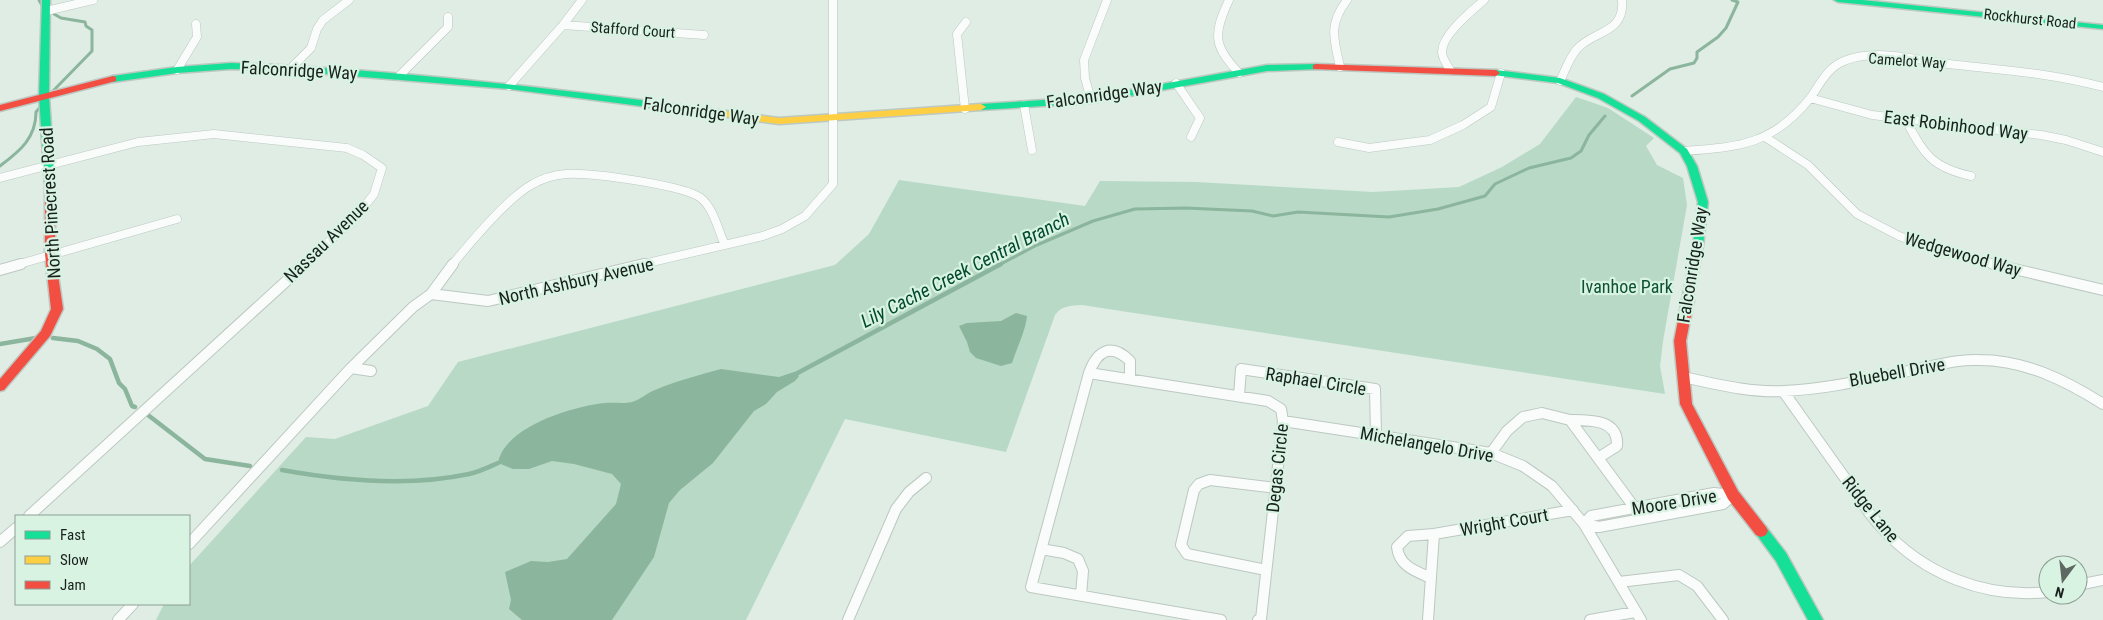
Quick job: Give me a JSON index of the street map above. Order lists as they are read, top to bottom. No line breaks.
{"streets":{"street":["Rockhurst Road","Stafford Court","Camelot Way","Falconridge Way","East Robinhood Way","North Pinecrest Road","Nassau Avenue","Wedgewood Way","North Ashbury Avenue","Bluebell Drive","Raphael Circle","Michelangelo Drive","Degas Circle","Moore Drive","Ridge Lane","Wright Court"]},"crossings":[["Camelot Way","Falconridge Way"],["Camelot Way","East Robinhood Way"],["Camelot Way","Wedgewood Way"],["Falconridge Way","North Pinecrest Road"],["Falconridge Way","North Ashbury Avenue"],["Falconridge Way","Bluebell Drive"],["Falconridge Way","Moore Drive"],["North Pinecrest Road","Nassau Avenue"],["Bluebell Drive","Ridge Lane"],["Raphael Circle","Michelangelo Drive"],["Raphael Circle","Degas Circle"],["Michelangelo Drive","Degas Circle"],["Michelangelo Drive","Moore Drive"],["Michelangelo Drive","Wright Court"]],"water":["Lily Cache Creek Central Branch"],"parks":["Ivanhoe Park"],"legend":["Fast","Slow","Jam"],"north":"bottom"}
